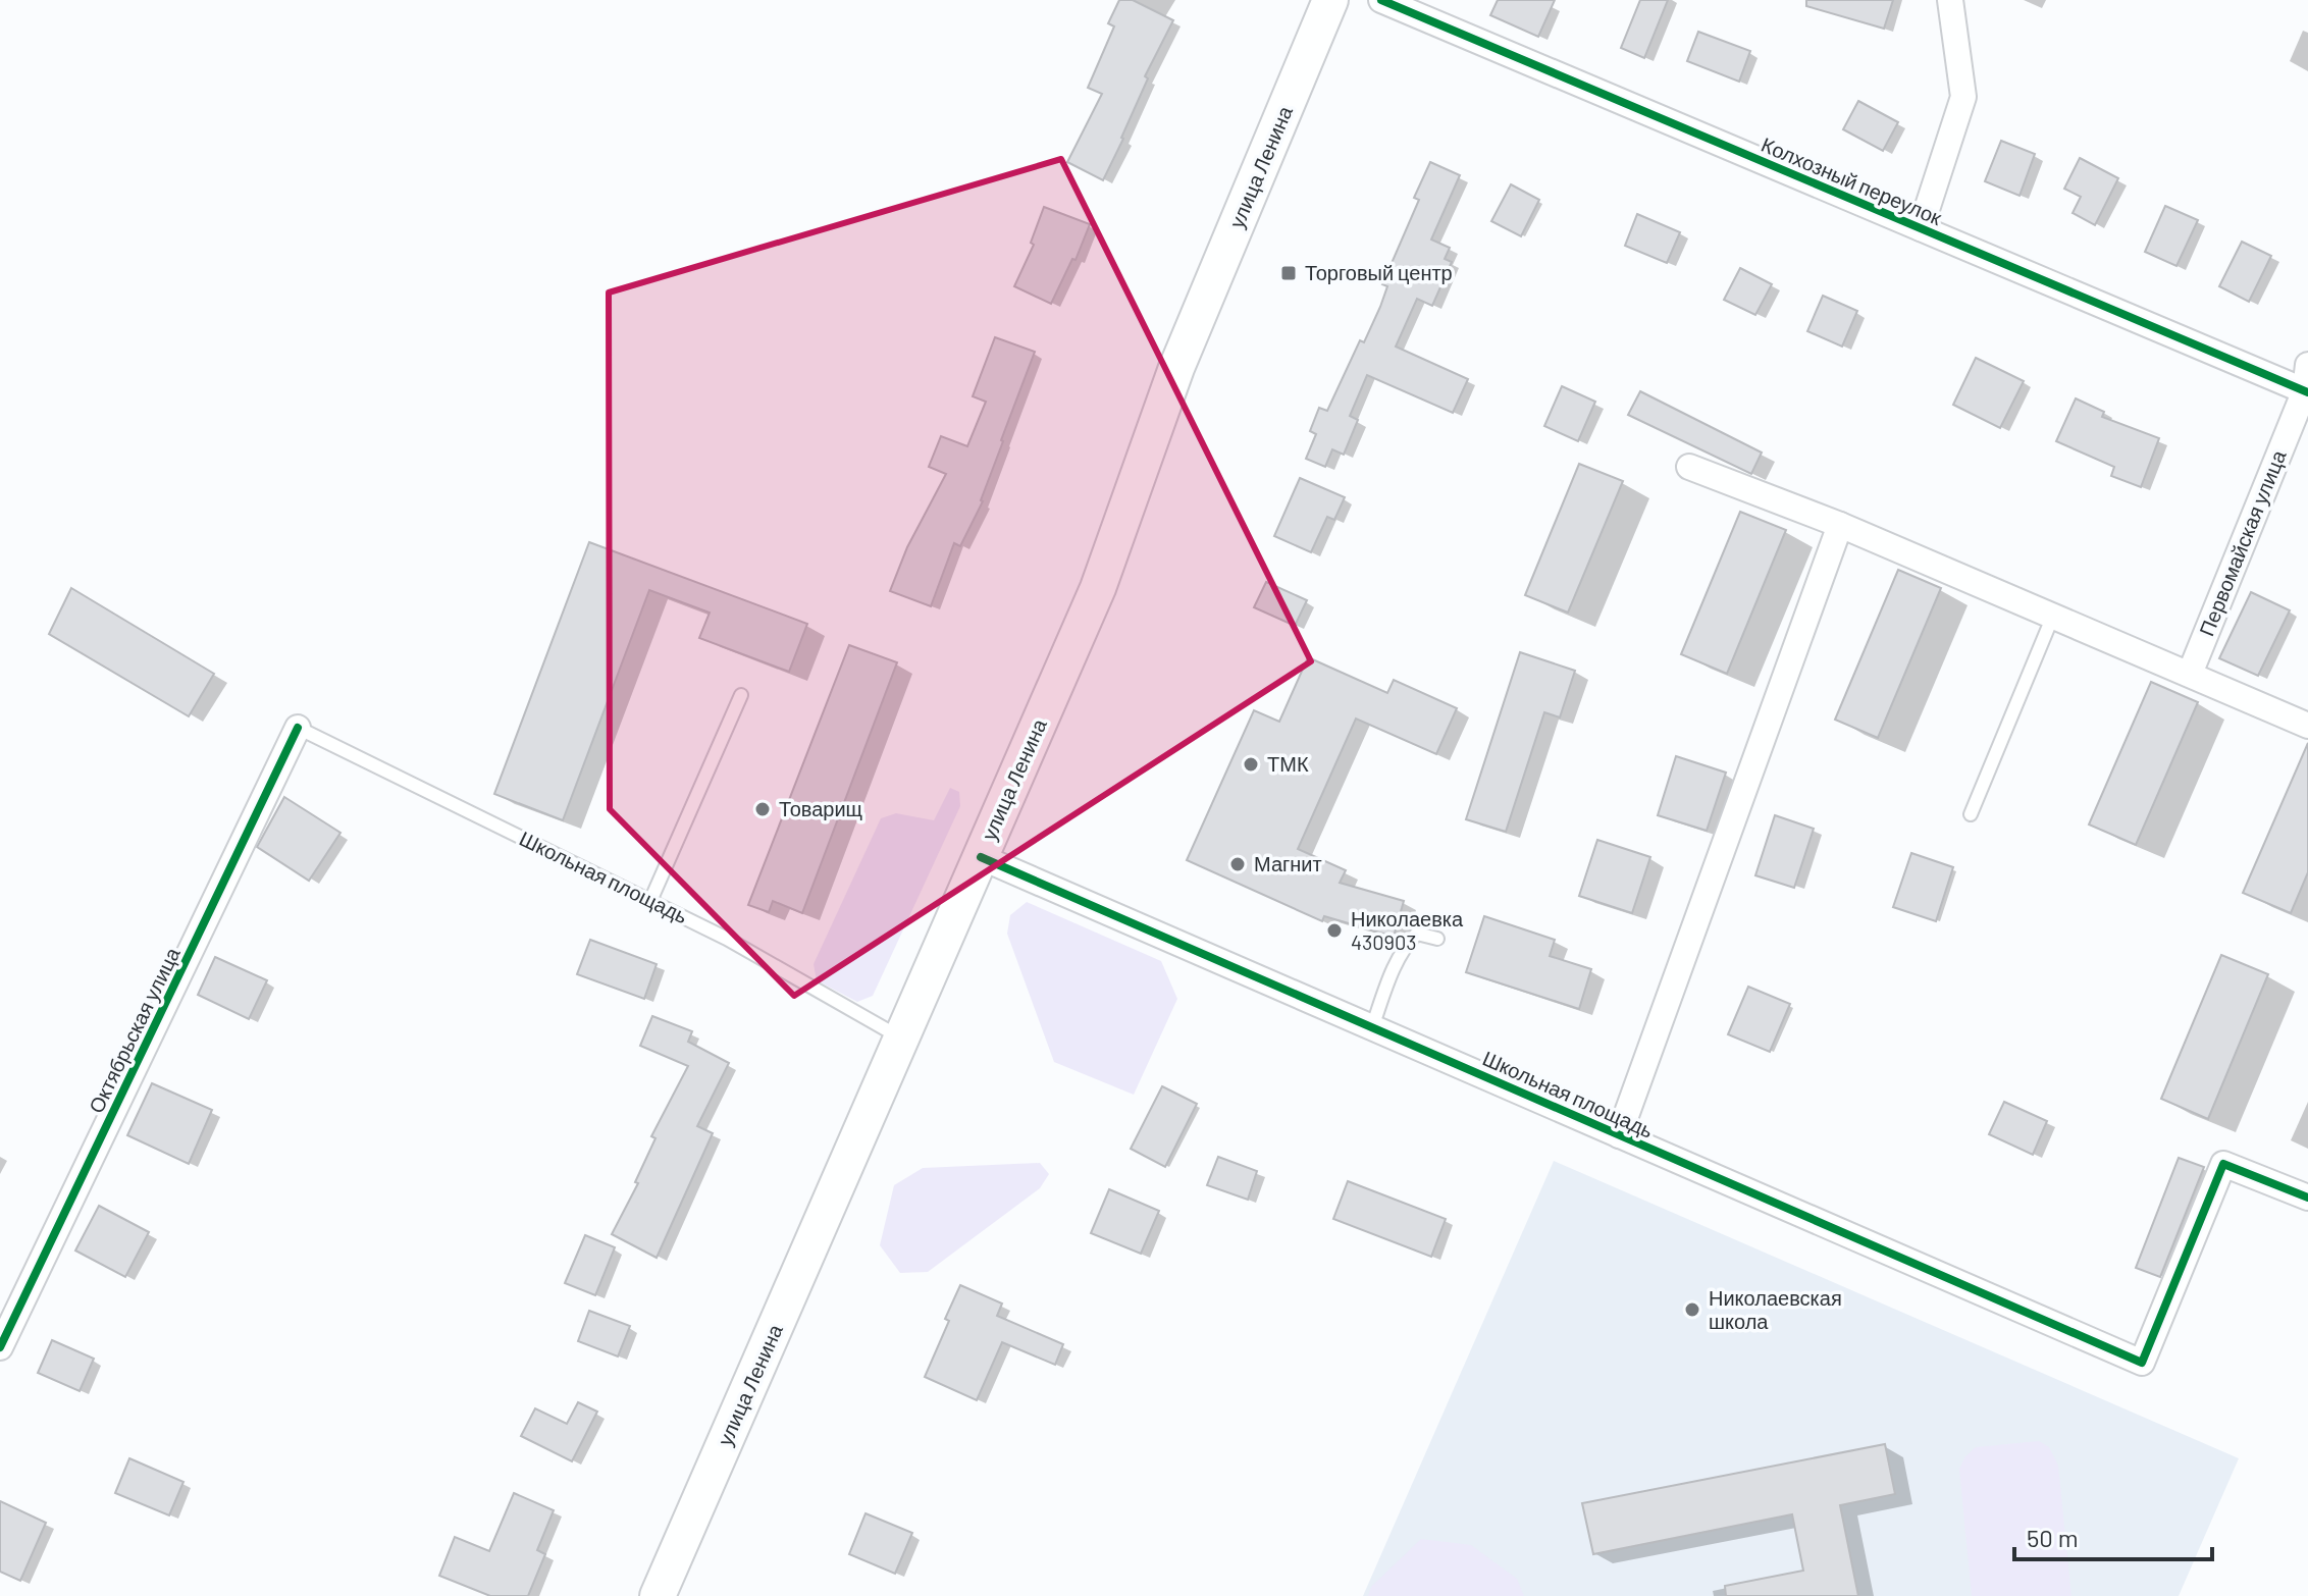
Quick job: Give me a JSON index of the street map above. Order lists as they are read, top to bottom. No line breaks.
{"streets":{"main road":["улица Ленина"],"street":["Колхозный переулок","Первомайская улица","Школьная площадь","Октябрьская улица"]},"crossings":[["улица Ленина","Школьная площадь"],["Колхозный переулок","Первомайская улица"],["Школьная площадь","Октябрьская улица"]],"places":{"transit":["Торговый центр"],"other":["ТМК","Товарищ","Магнит","Николаевка 430903","Николаевская школа"]},"scale_bar":"50 m"}
